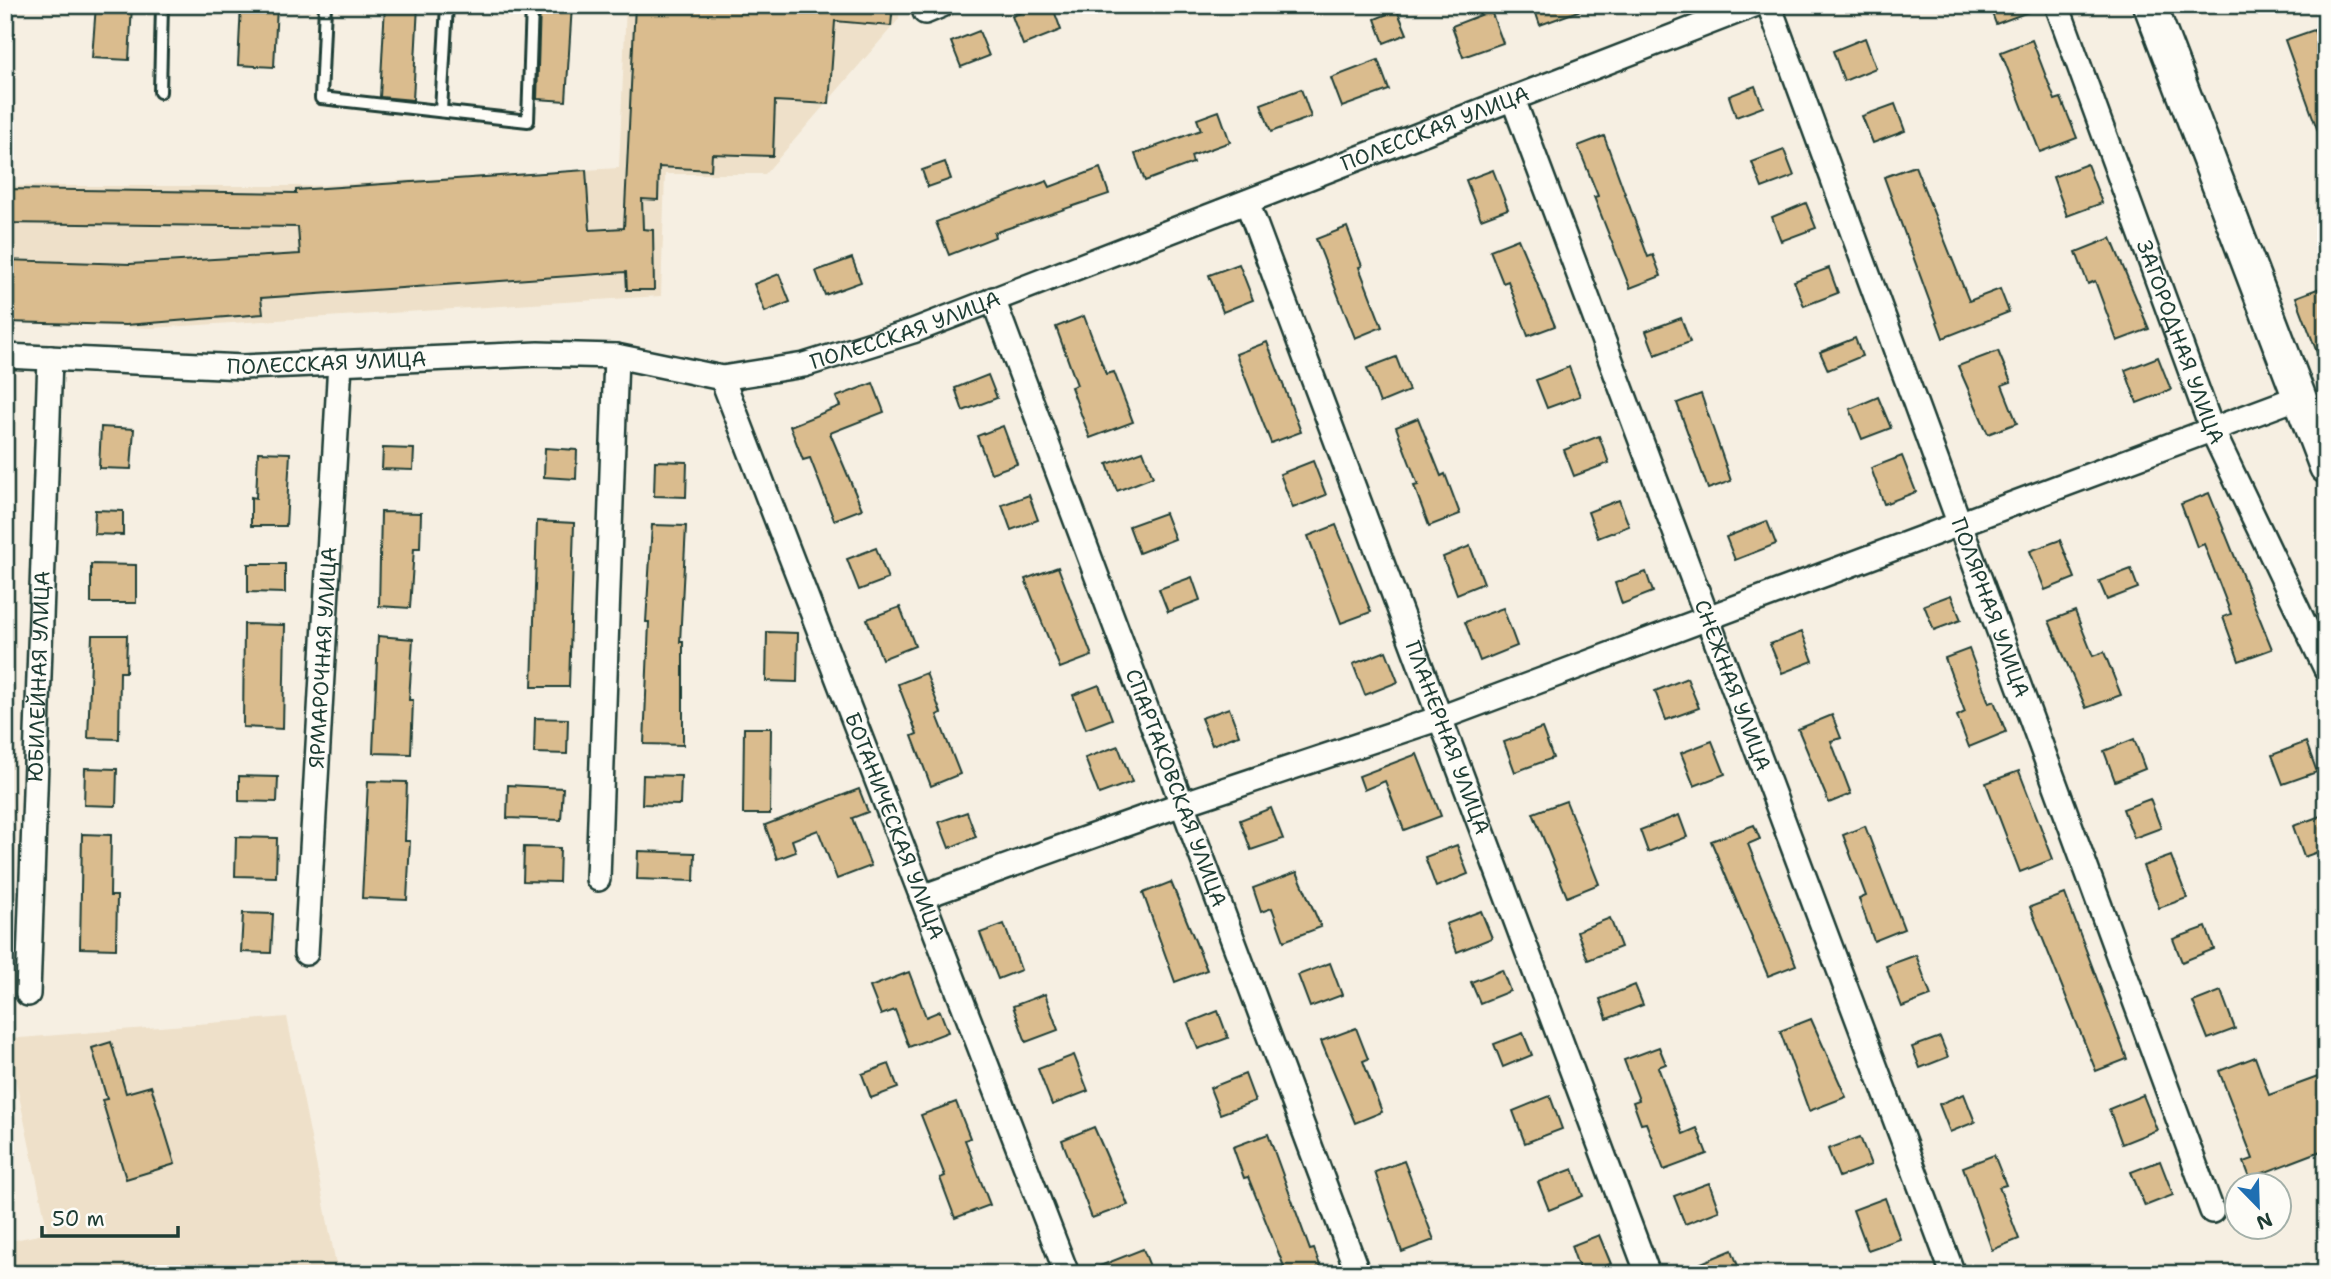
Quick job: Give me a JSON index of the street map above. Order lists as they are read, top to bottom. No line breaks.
{"streets":{"street":["ПОЛЕССКАЯ УЛИЦА","ЗАГОРОДНАЯ УЛИЦА","ПОЛЯРНАЯ УЛИЦА","ЯРМАРОЧНАЯ УЛИЦА","ЮБИЛЕЙНАЯ УЛИЦА","СНЕЖНАЯ УЛИЦА","ПЛАНЕРНАЯ УЛИЦА","СПАРТАКОВСКАЯ УЛИЦА","БОТАНИЧЕСКАЯ УЛИЦА"]},"crossings":[["ПОЛЕССКАЯ УЛИЦА","ЯРМАРОЧНАЯ УЛИЦА"],["ПОЛЕССКАЯ УЛИЦА","ЮБИЛЕЙНАЯ УЛИЦА"],["ПОЛЕССКАЯ УЛИЦА","СНЕЖНАЯ УЛИЦА"],["ПОЛЕССКАЯ УЛИЦА","ПЛАНЕРНАЯ УЛИЦА"],["ПОЛЕССКАЯ УЛИЦА","СПАРТАКОВСКАЯ УЛИЦА"],["ПОЛЕССКАЯ УЛИЦА","БОТАНИЧЕСКАЯ УЛИЦА"]],"scale_bar":"50 m","north":"bottom right"}
